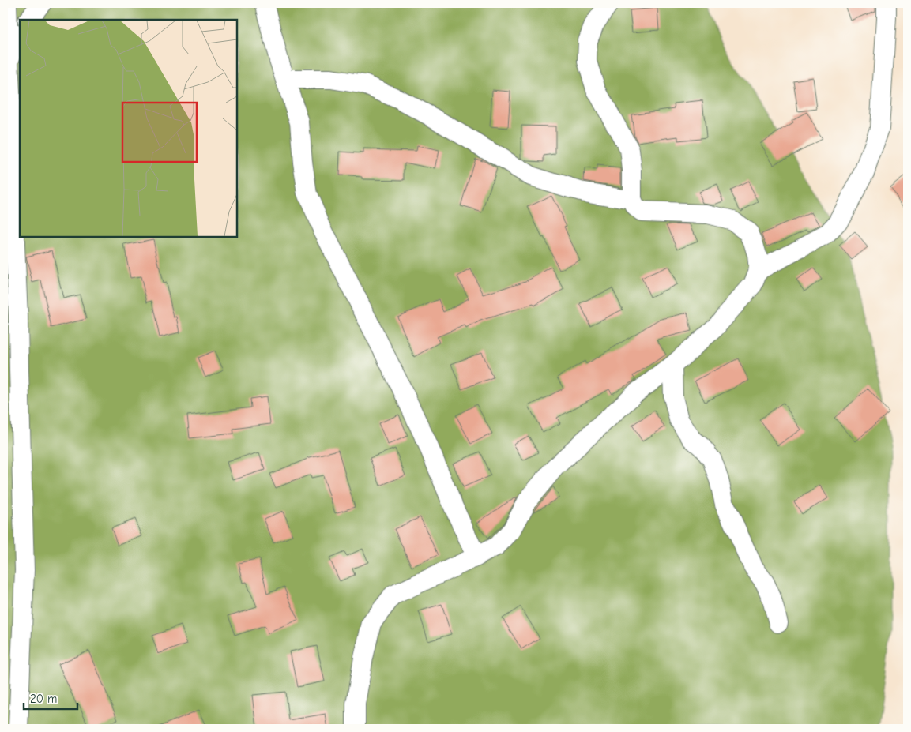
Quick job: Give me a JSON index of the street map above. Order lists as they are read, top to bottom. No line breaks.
{"scale_bar":"20 m"}
